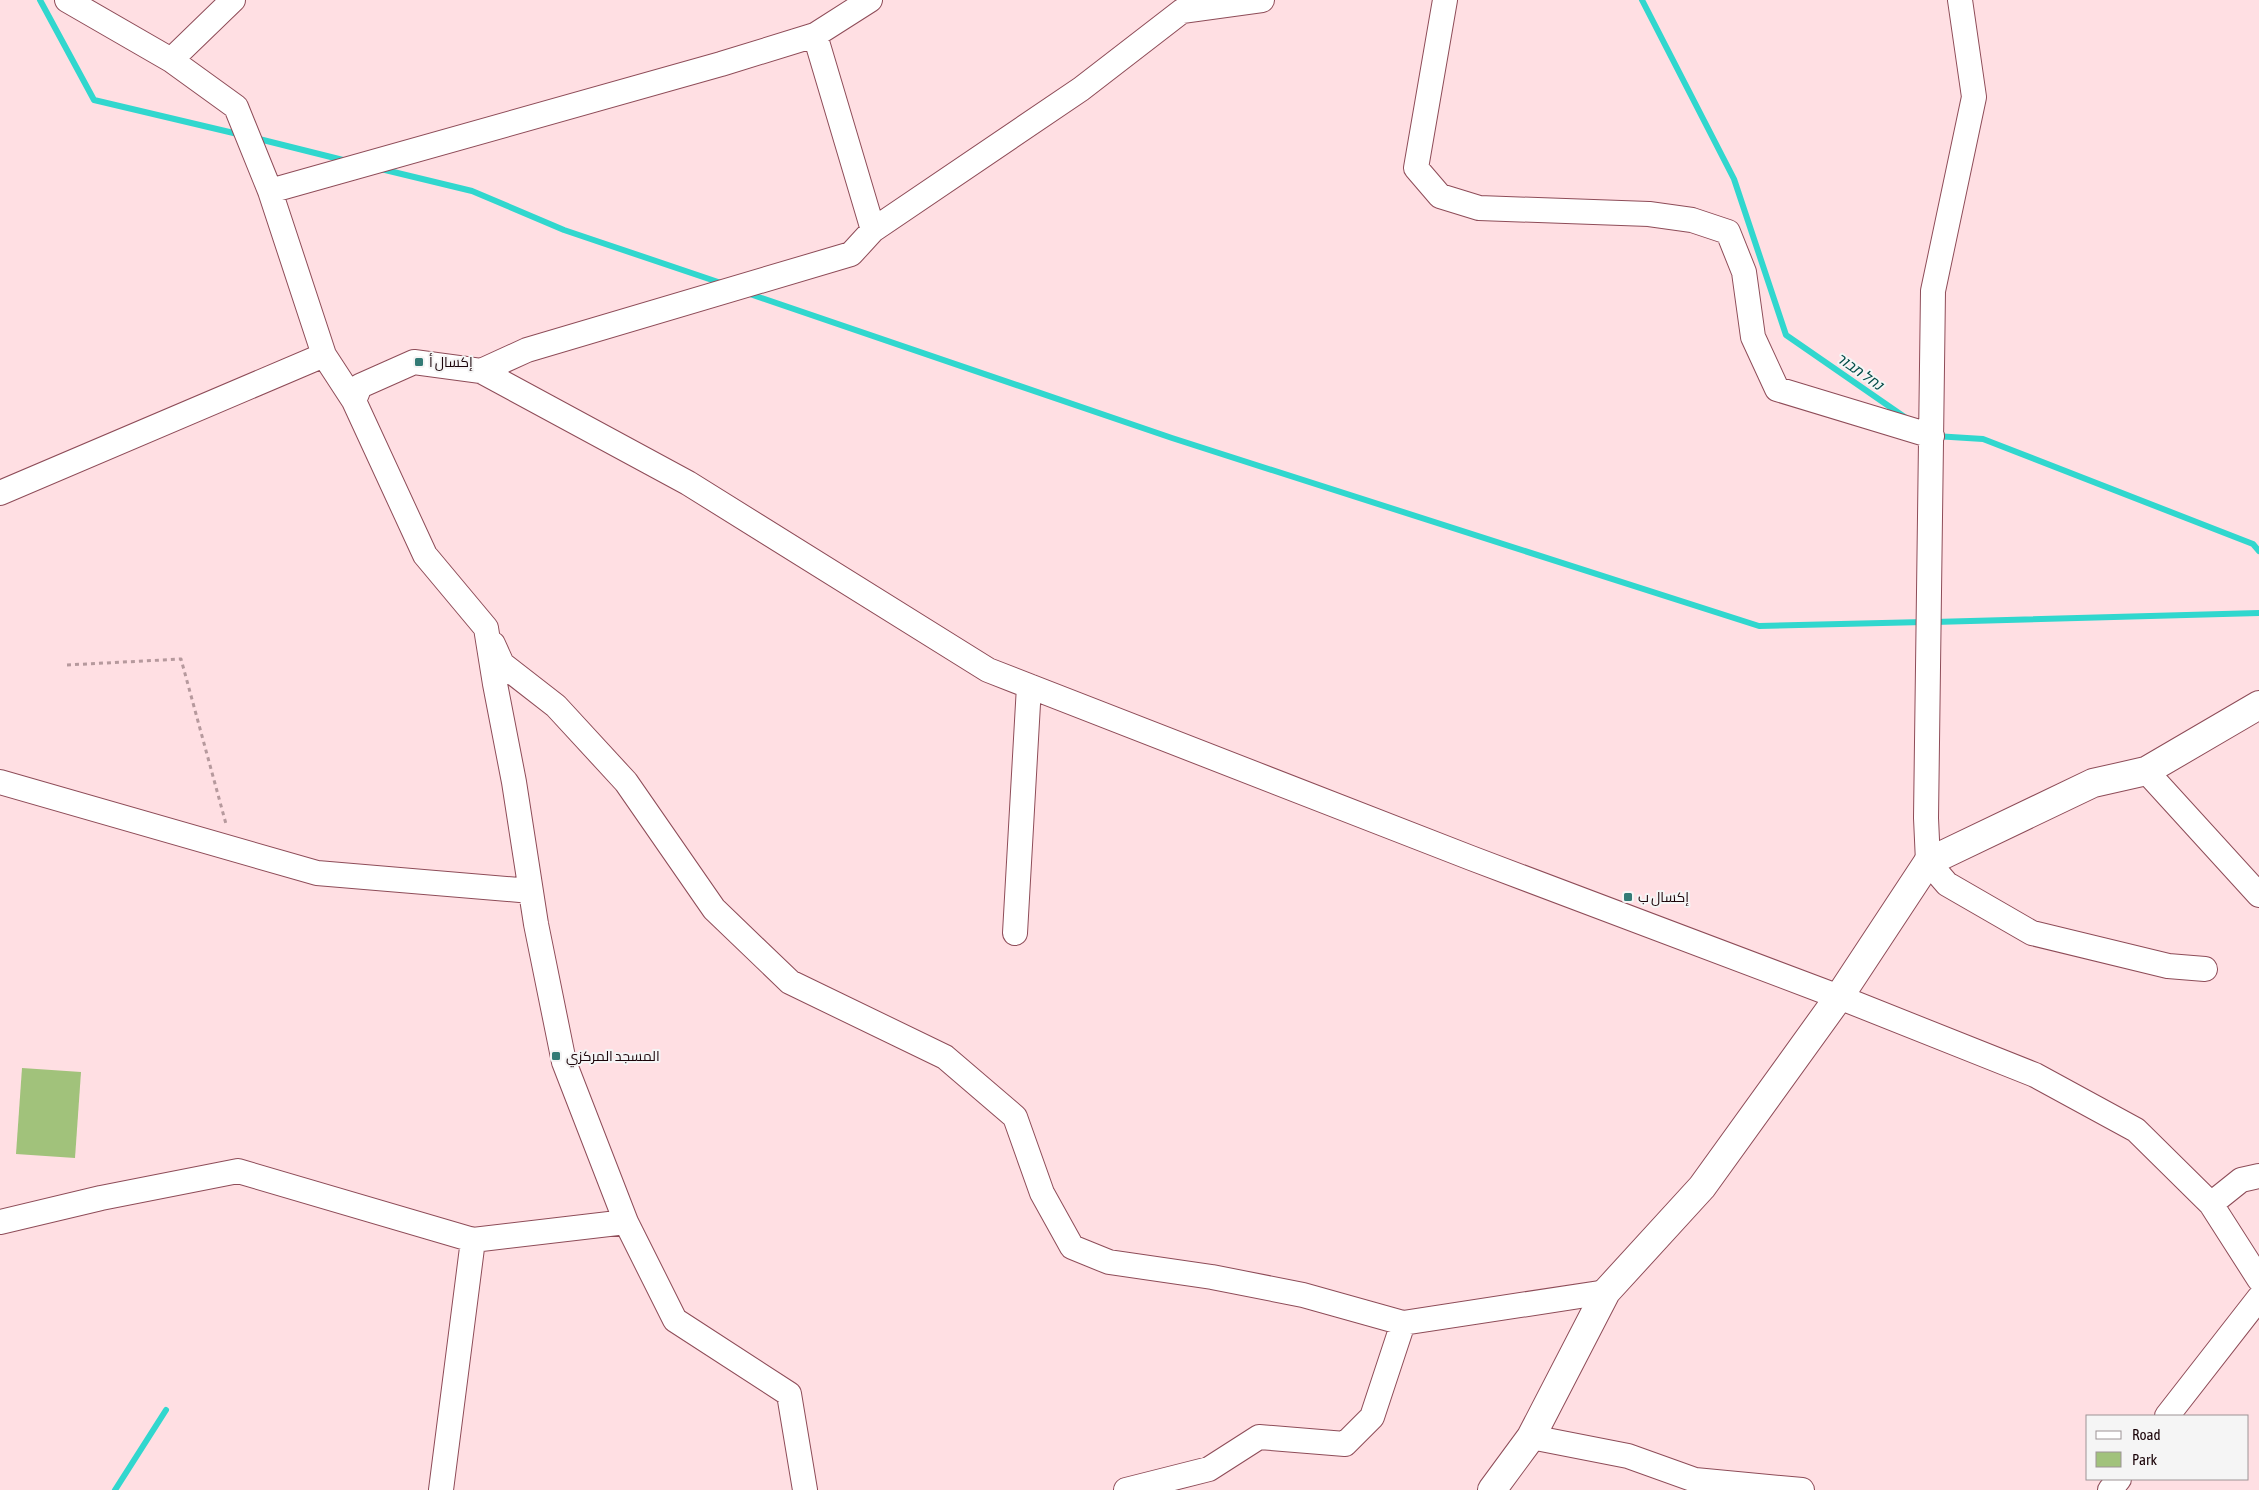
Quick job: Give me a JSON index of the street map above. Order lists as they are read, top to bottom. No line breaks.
{"water":["נחל תבור"],"places":{"transit":["إكسال أ","إكسال ب","المسجد المركزي"]},"legend":["Road","Park"]}
